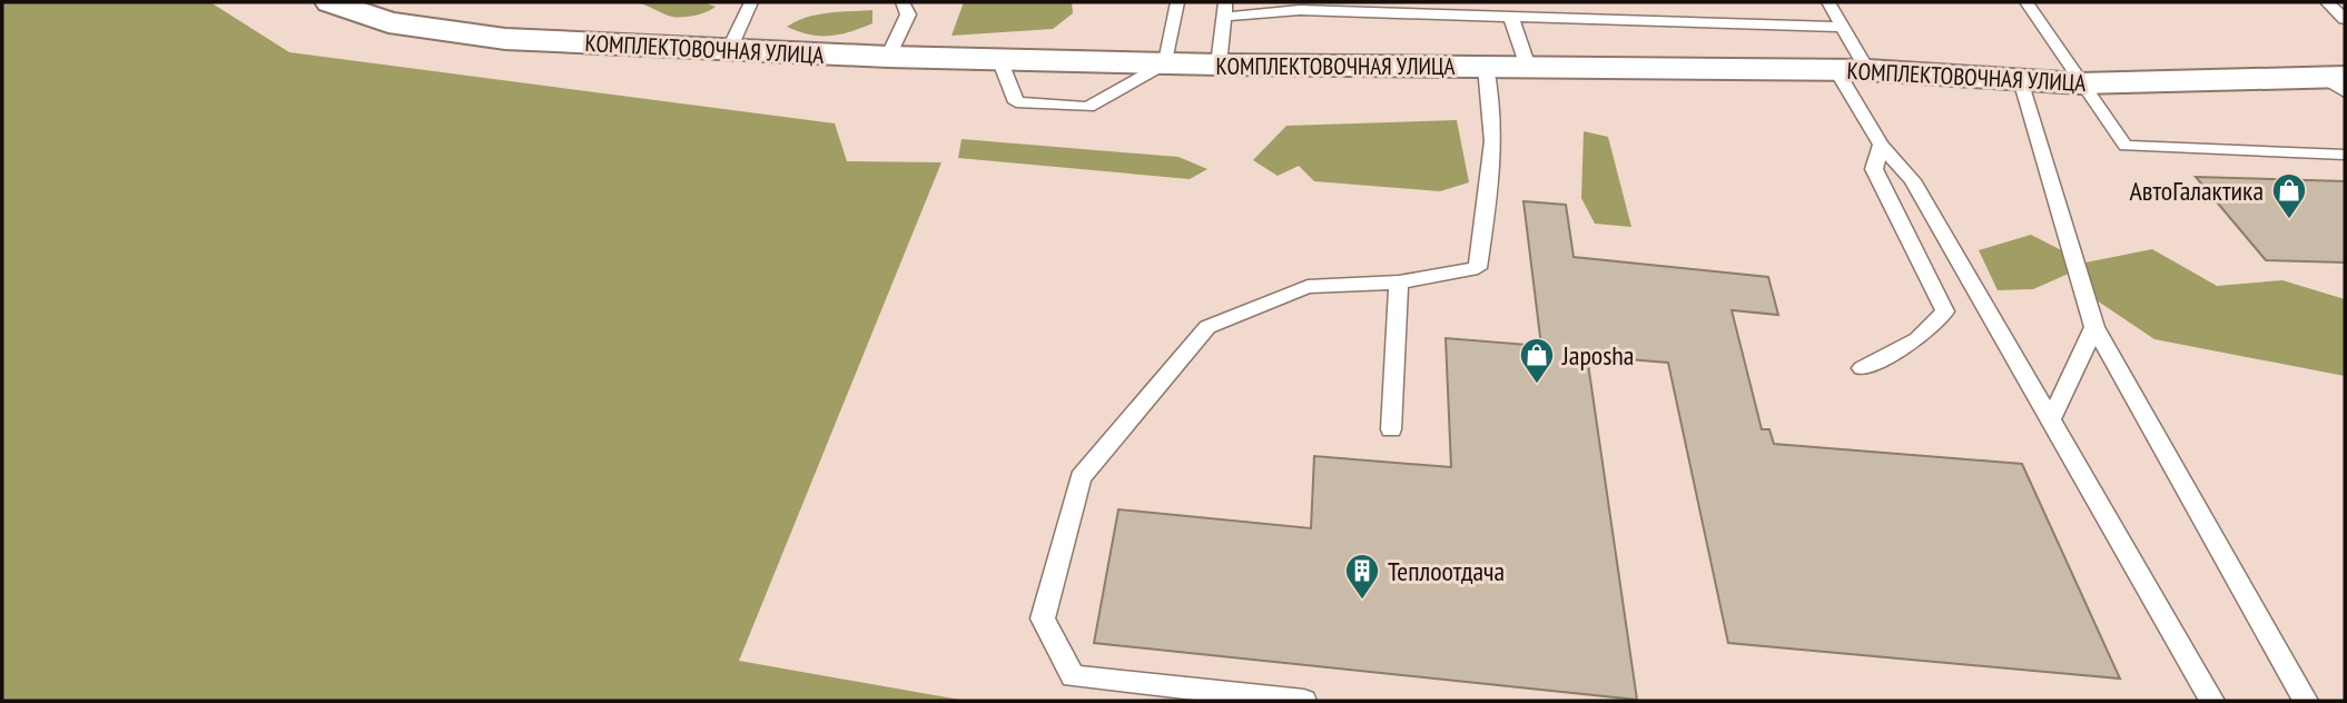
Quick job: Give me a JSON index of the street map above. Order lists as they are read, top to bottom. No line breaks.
{"streets":{"street":["КОМПЛЕКТОВОЧНАЯ УЛИЦА"]},"places":{"shop":["АвтоГалактика","Japosha"],"building":["Теплоотдача"]}}
